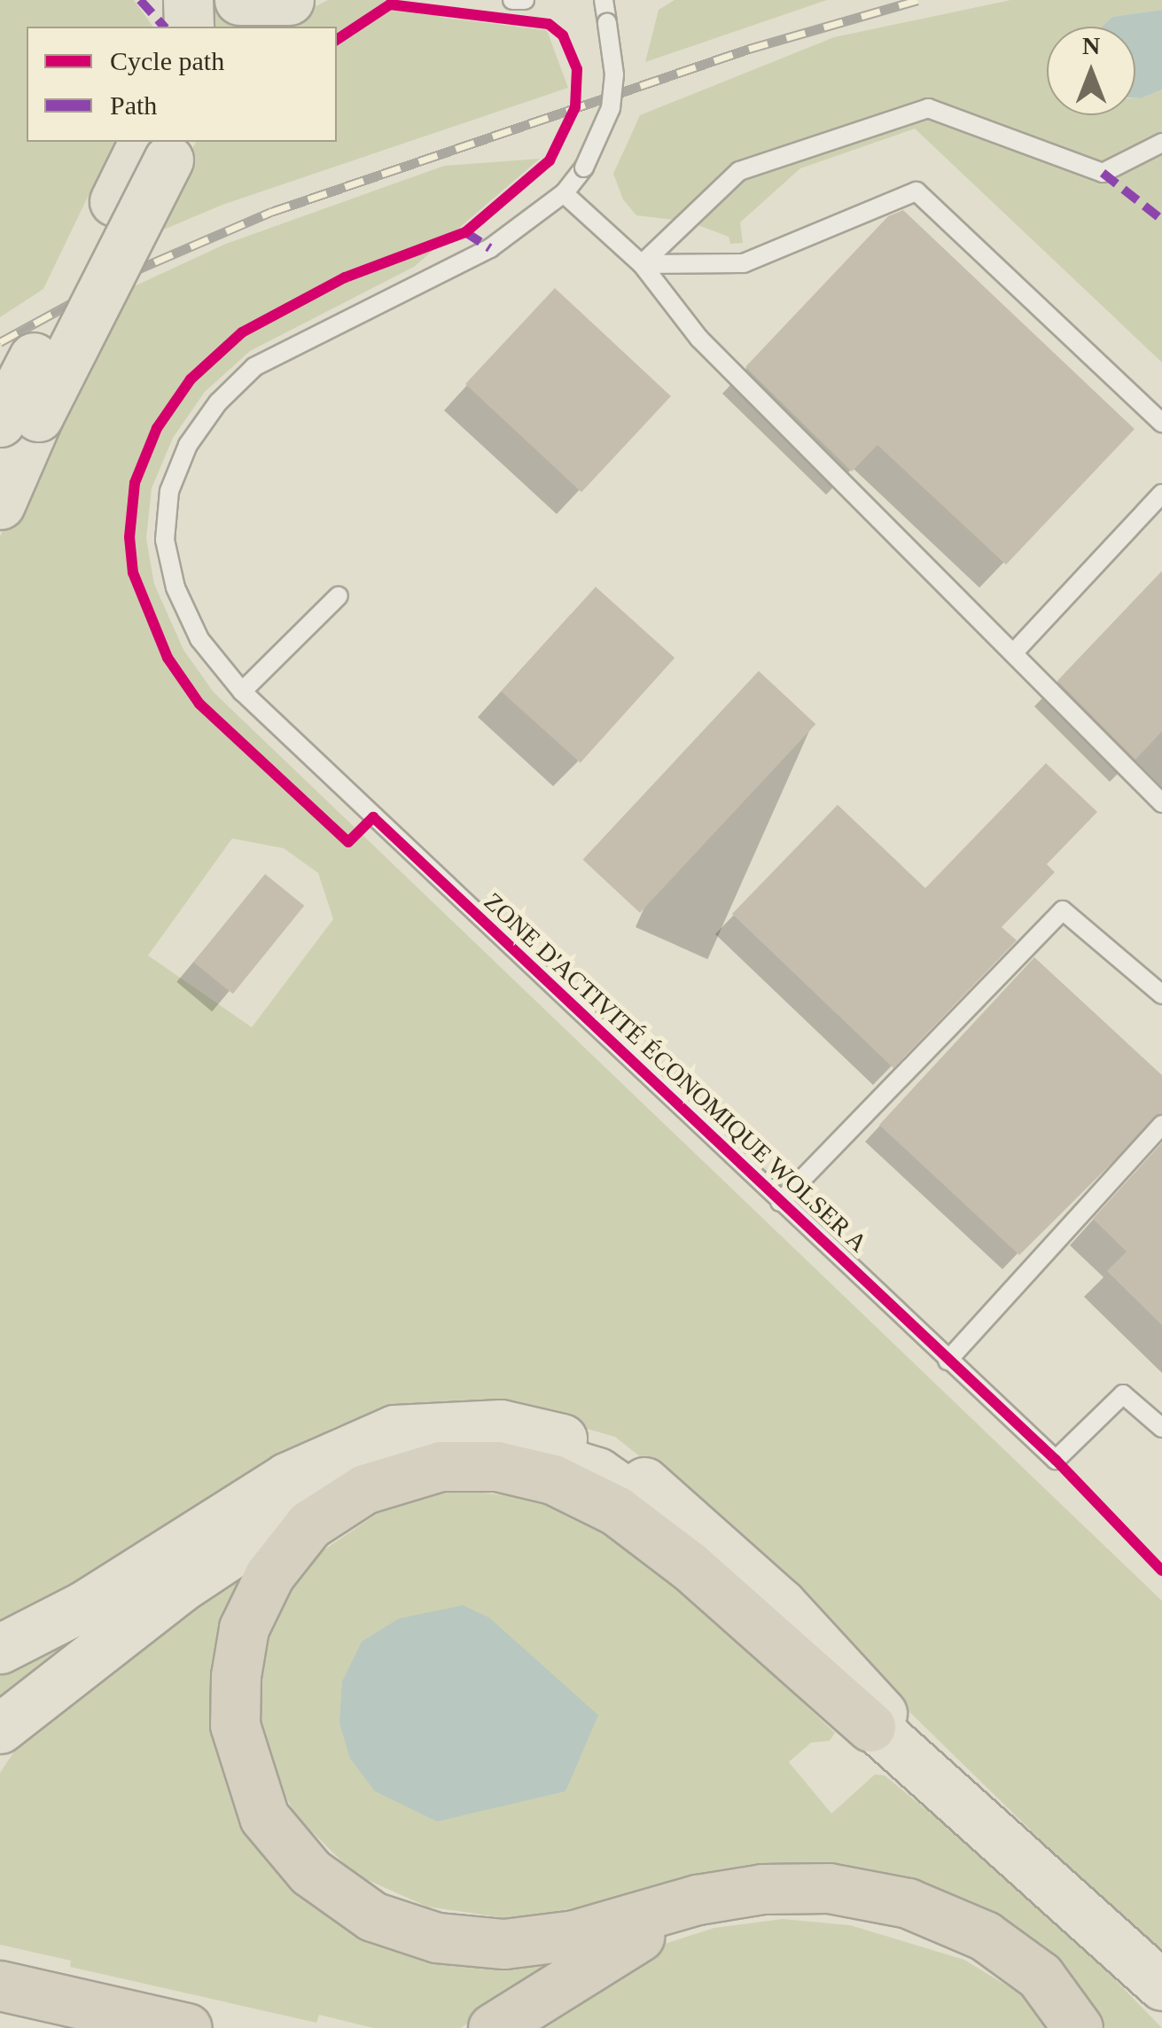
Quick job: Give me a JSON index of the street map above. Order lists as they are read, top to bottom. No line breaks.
{"streets":{"lane":["ZONE D'ACTIVITÉ ÉCONOMIQUE WOLSER A"]},"legend":["Cycle path","Path"],"north":"top"}
